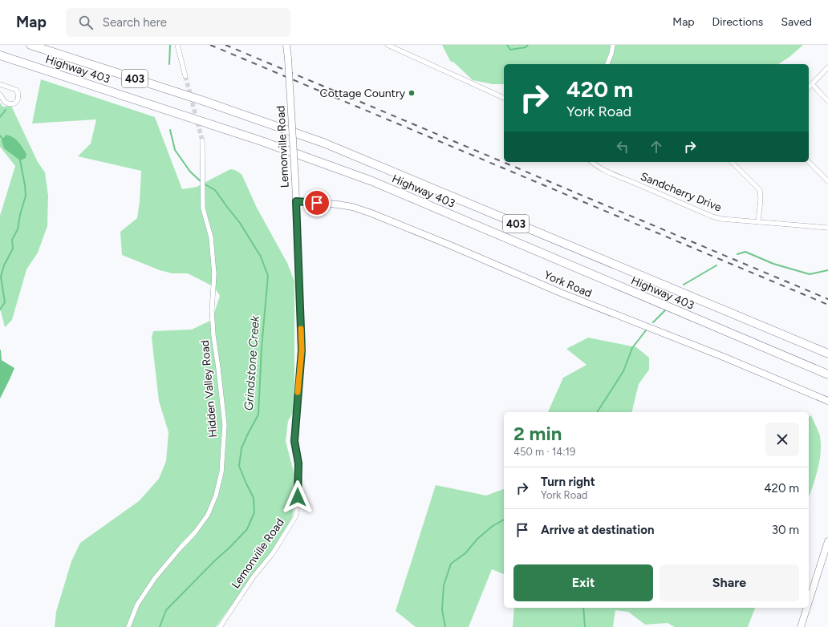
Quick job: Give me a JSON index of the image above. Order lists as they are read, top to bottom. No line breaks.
{"streets":{"highway":["Highway 403","403"],"street":["Lemonville Road","Sandcherry Drive","York Road","Hidden Valley Road"]},"crossings":[["Lemonville Road","York Road"]],"water":["Grindstone Creek"],"places":["Cottage Country"],"page":{"header":"Map","search":"Search here","nav":["Map","Directions","Saved"],"turn":["420 m","York Road"],"heading":["2 min","450 m · 14:19"],"list":[{"name":"Turn right","note":"York Road","value":"420 m"},{"name":"Arrive at destination","value":"30 m"}],"buttons":["Exit","Share"]}}
